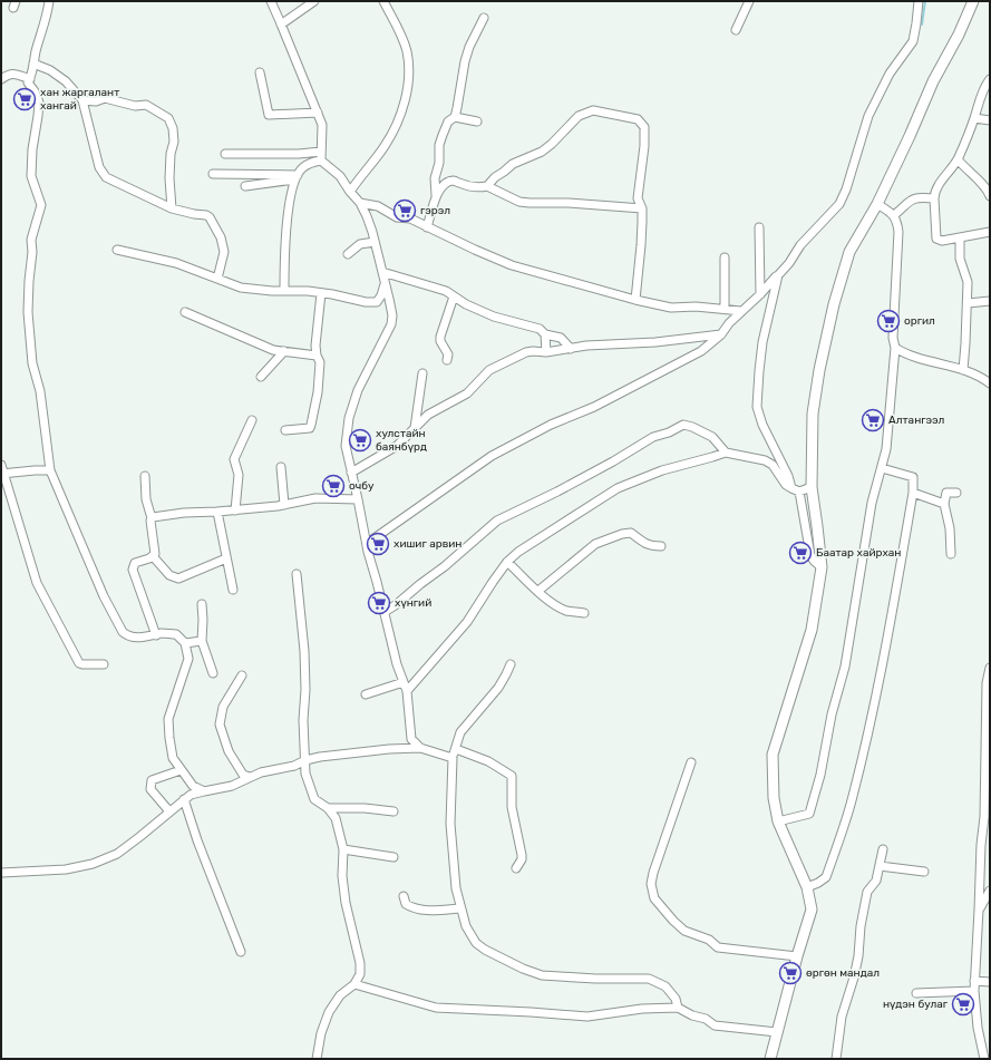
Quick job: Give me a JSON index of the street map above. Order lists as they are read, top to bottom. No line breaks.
{"places":{"supermarket":["хан жаргалант хангай","гэрэл","оргил","Алтангээл","хулстайн баянбүрд","очбу","хишиг арвин","Баатар хайрхан","хүнгий","өргөн мандал","нүдэн булаг"]}}
